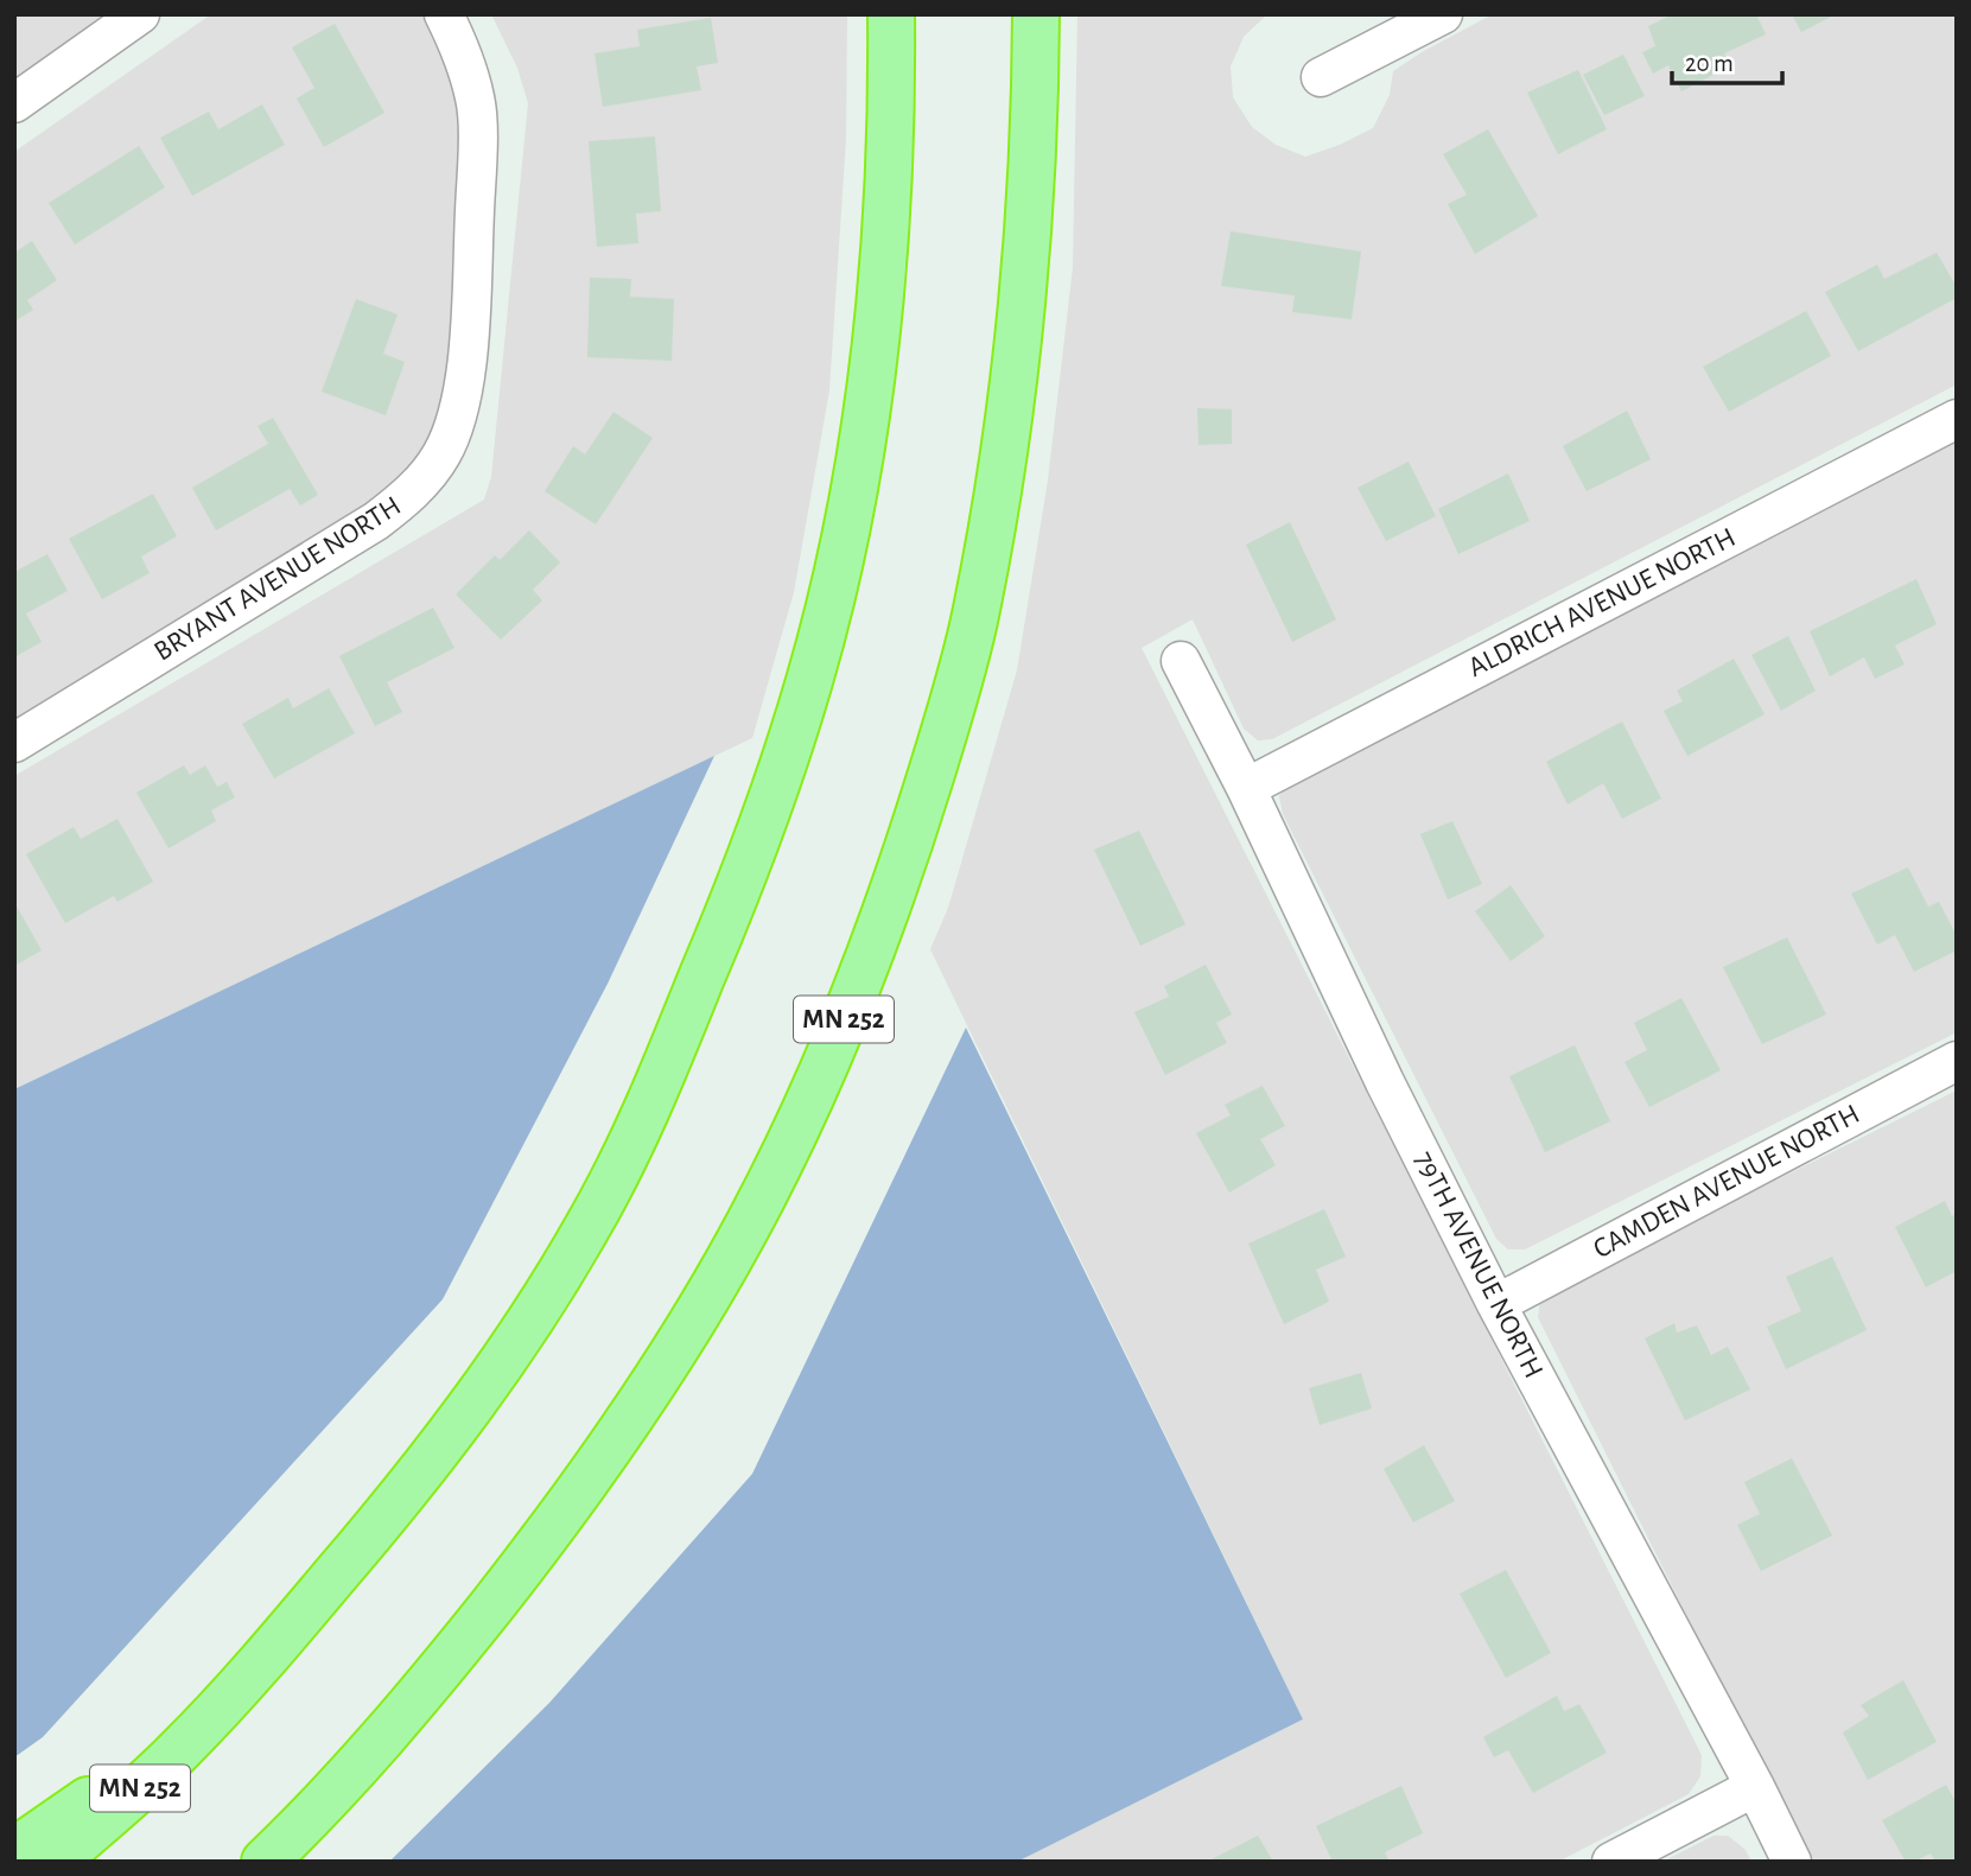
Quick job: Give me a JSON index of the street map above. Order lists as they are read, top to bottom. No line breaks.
{"streets":{"highway":["MN 252"],"street":["BRYANT AVENUE NORTH","ALDRICH AVENUE NORTH","CAMDEN AVENUE NORTH","79TH AVENUE NORTH"]},"crossings":[["ALDRICH AVENUE NORTH","79TH AVENUE NORTH"],["CAMDEN AVENUE NORTH","79TH AVENUE NORTH"]],"scale_bar":"20 m"}
